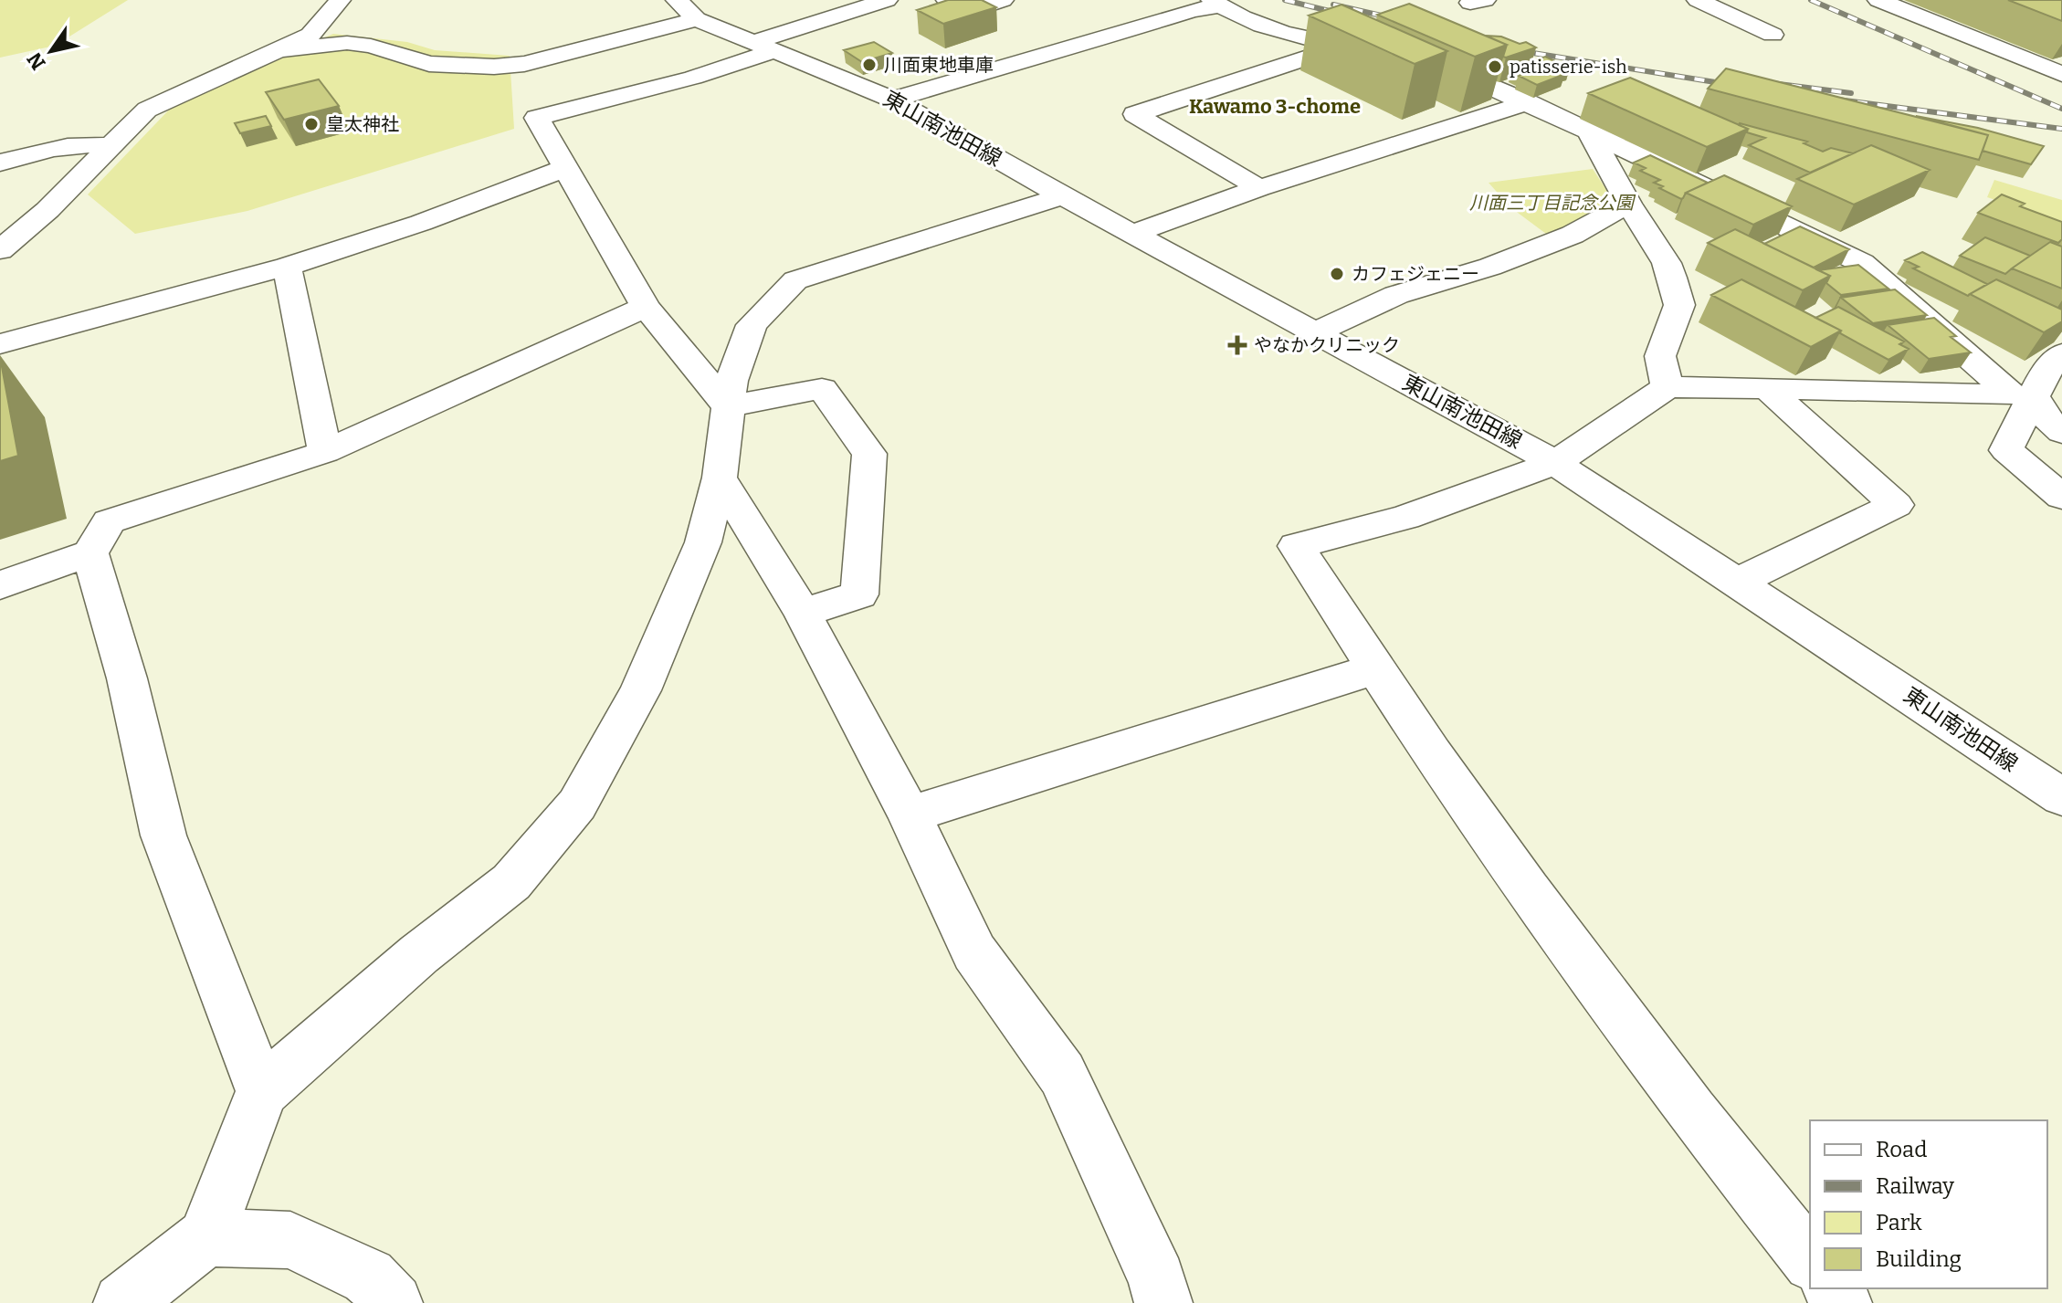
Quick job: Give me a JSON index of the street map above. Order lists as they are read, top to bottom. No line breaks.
{"streets":{"street":["東山南池田線"]},"districts":["Kawamo 3-chome"],"parks":["川面三丁目記念公園"],"places":{"other":["川面東地車庫","patisserie-ish","皇太神社","カフェジェニー"],"health":["やなかクリニック"]},"legend":["Road","Railway","Park","Building"],"north":"bottom left"}
